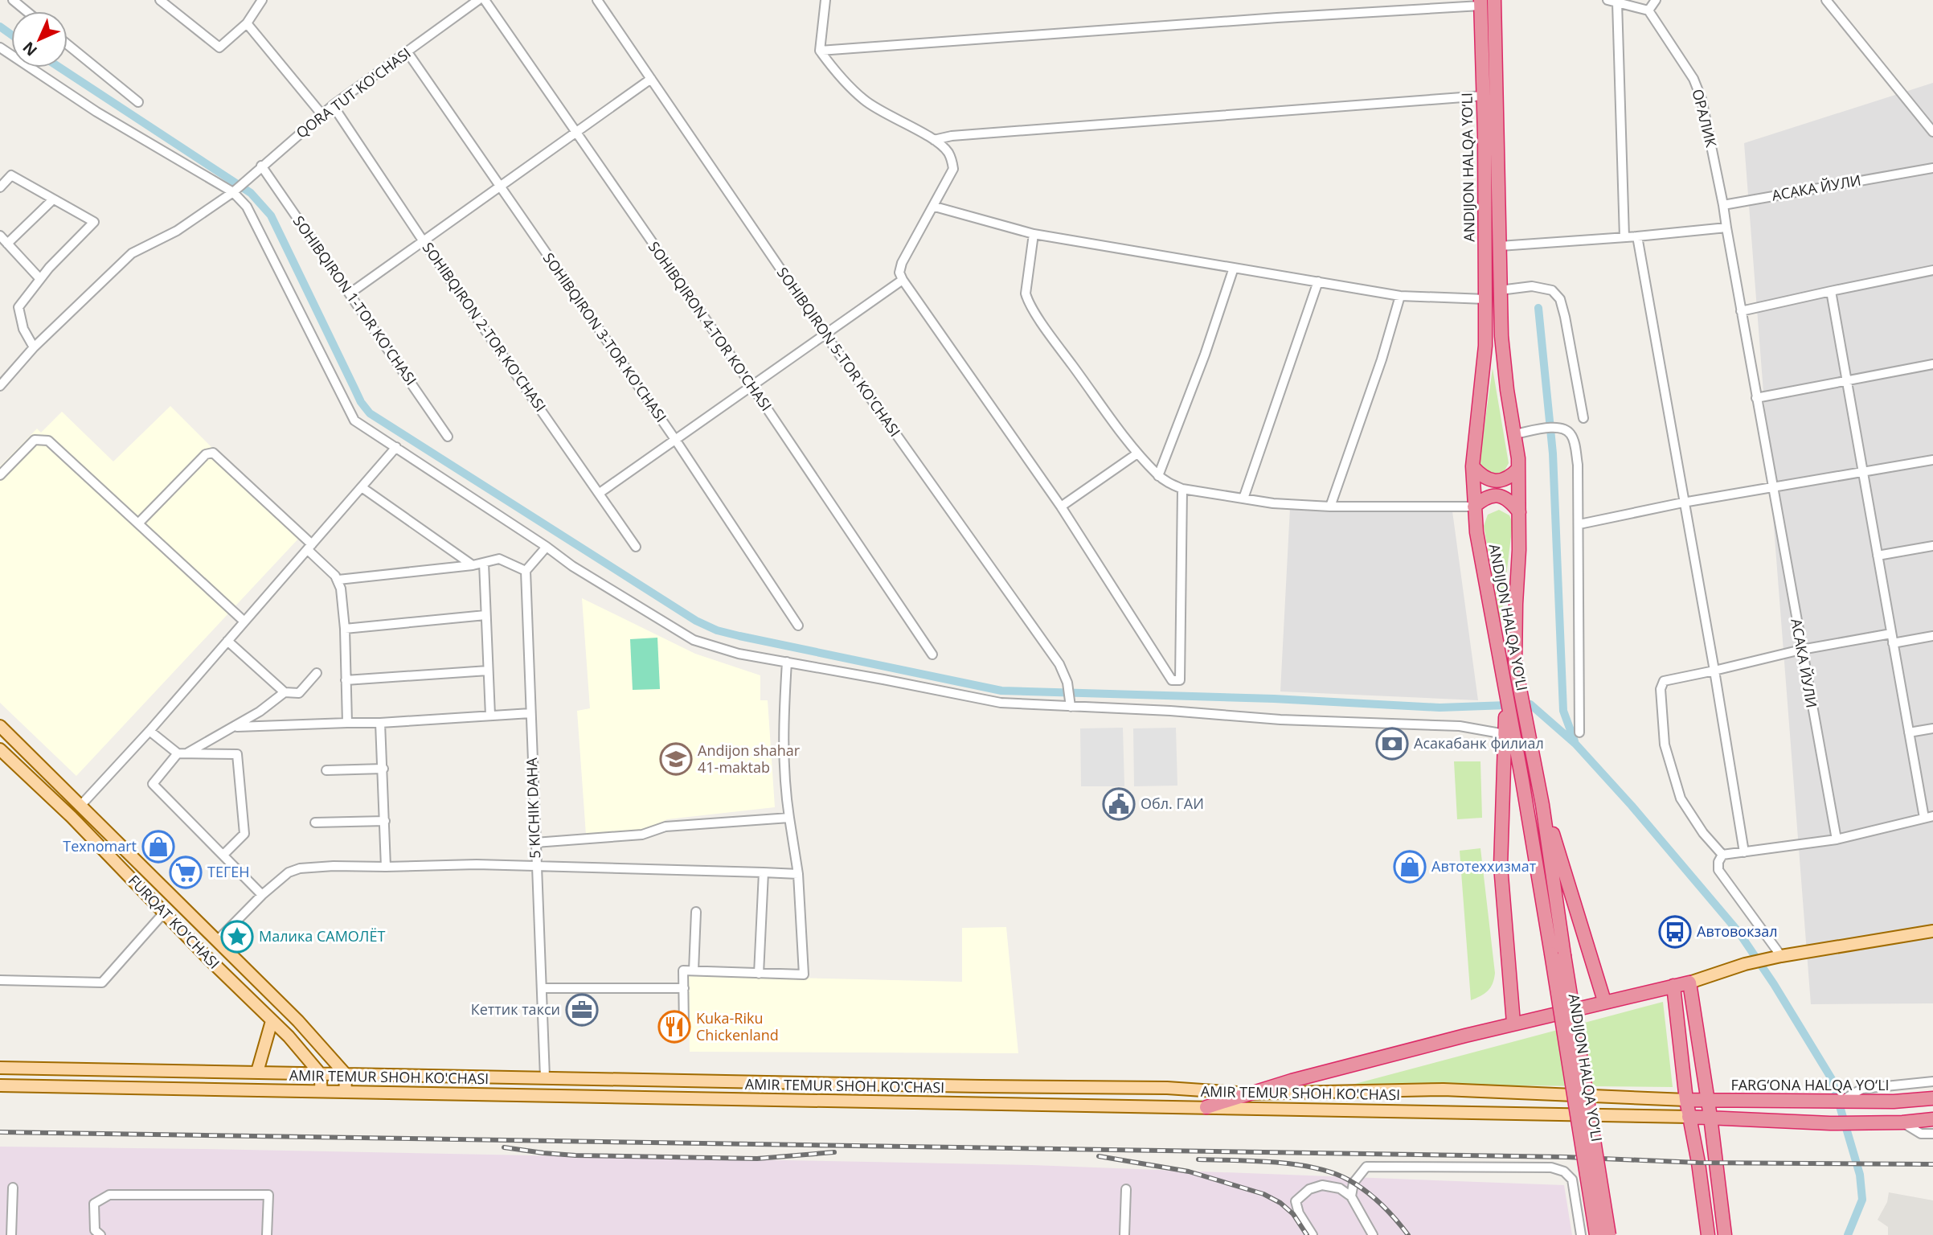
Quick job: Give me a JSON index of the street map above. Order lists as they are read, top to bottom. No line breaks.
{"streets":{"highway":["ANDIJON HALQA YO‘LI","FARG‘ONA HALQA YO‘LI"],"main road":["FURQAT KO'CHASI","AMIR TEMUR SHOH KO'CHASI"],"street":["QORA TUT KO'CHASI","ОРАЛИК","АСАКА ЙУЛИ","SOHIBQIRON 1-TOR KO'CHASI","SOHIBQIRON 4-TOR KO'CHASI","SOHIBQIRON 2-TOR KO'CHASI","SOHIBQIRON 3-TOR KO'CHASI","SOHIBQIRON 5-TOR KO'CHASI","5 KICHIK DAHA"]},"crossings":[["QORA TUT KO'CHASI","SOHIBQIRON 1-TOR KO'CHASI"],["QORA TUT KO'CHASI","SOHIBQIRON 2-TOR KO'CHASI"],["QORA TUT KO'CHASI","SOHIBQIRON 3-TOR KO'CHASI"],["ОРАЛИК","АСАКА ЙУЛИ"],["5 KICHIK DAHA","AMIR TEMUR SHOH KO'CHASI"],["FURQAT KO'CHASI","AMIR TEMUR SHOH KO'CHASI"],["AMIR TEMUR SHOH KO'CHASI","FARG‘ONA HALQA YO‘LI"]],"places":{"bank":["Асакабанк филиал"],"school or university":["Andijon shahar 41-maktab"],"public building":["Обл. ГАИ"],"shop":["Texnomart","Автотеххизмат"],"supermarket":["ТЕГЕН"],"bus stop":["Автовокзал"],"place":["Малика САМОЛЁТ"],"office":["Кеттик такси"],"restaurant":["Kuka-Riku Chickenland"]},"north":"bottom left"}
